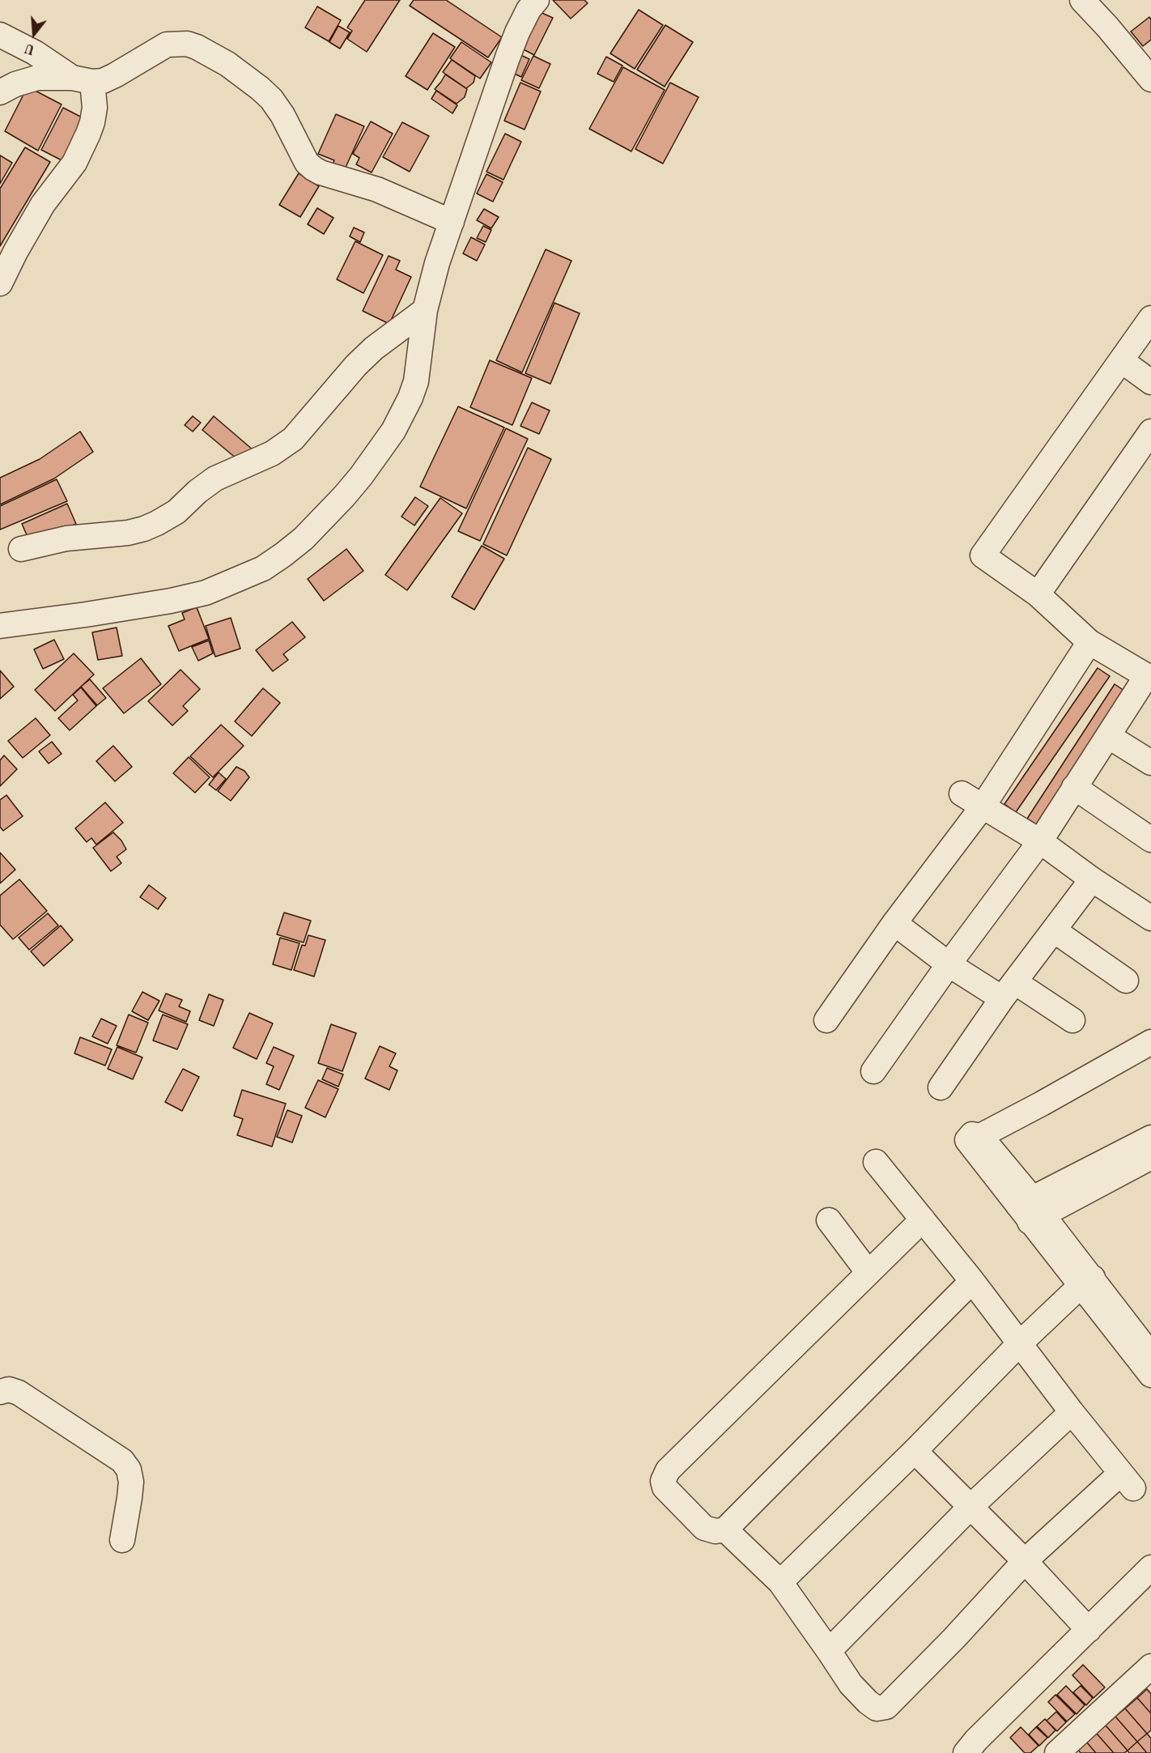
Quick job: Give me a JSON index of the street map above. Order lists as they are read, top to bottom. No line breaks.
{"north":"bottom"}
